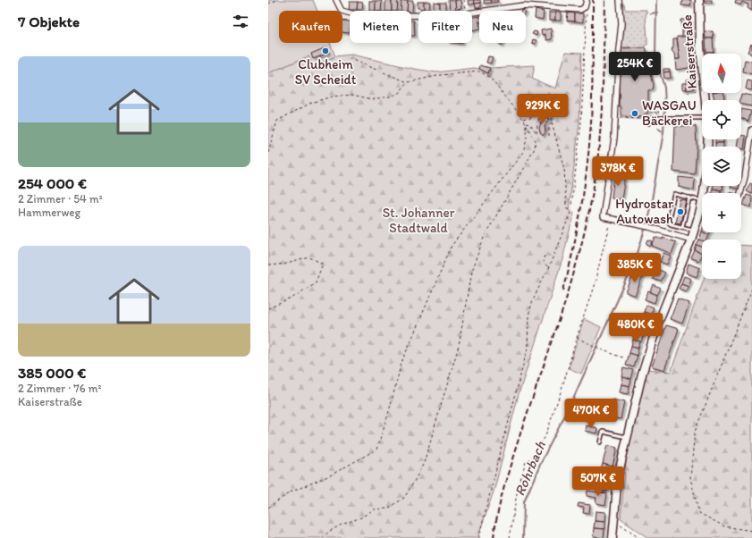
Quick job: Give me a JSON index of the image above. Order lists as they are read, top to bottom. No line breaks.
{"streets":{"main road":["Kaiserstraße"]},"water":["Rohrbach"],"parks":["St. Johanner Stadtwald"],"places":["Clubheim SV Scheidt","WASGAU Bäckerei","Hydrostar Autowash"],"north":"top","page":{"heading":"7 Objekte","chip":["Kaufen","Mieten","Filter","Neu"],"list":[{"name":"254 000 €","note":"2 Zimmer · 54 m² · Hammerweg"},{"name":"385 000 €","note":"2 Zimmer · 76 m² · Kaiserstraße"}],"price":["254K €","929K €","378K €","385K €","480K €","470K €","507K €"],"map_buttons":["+","−"]}}
